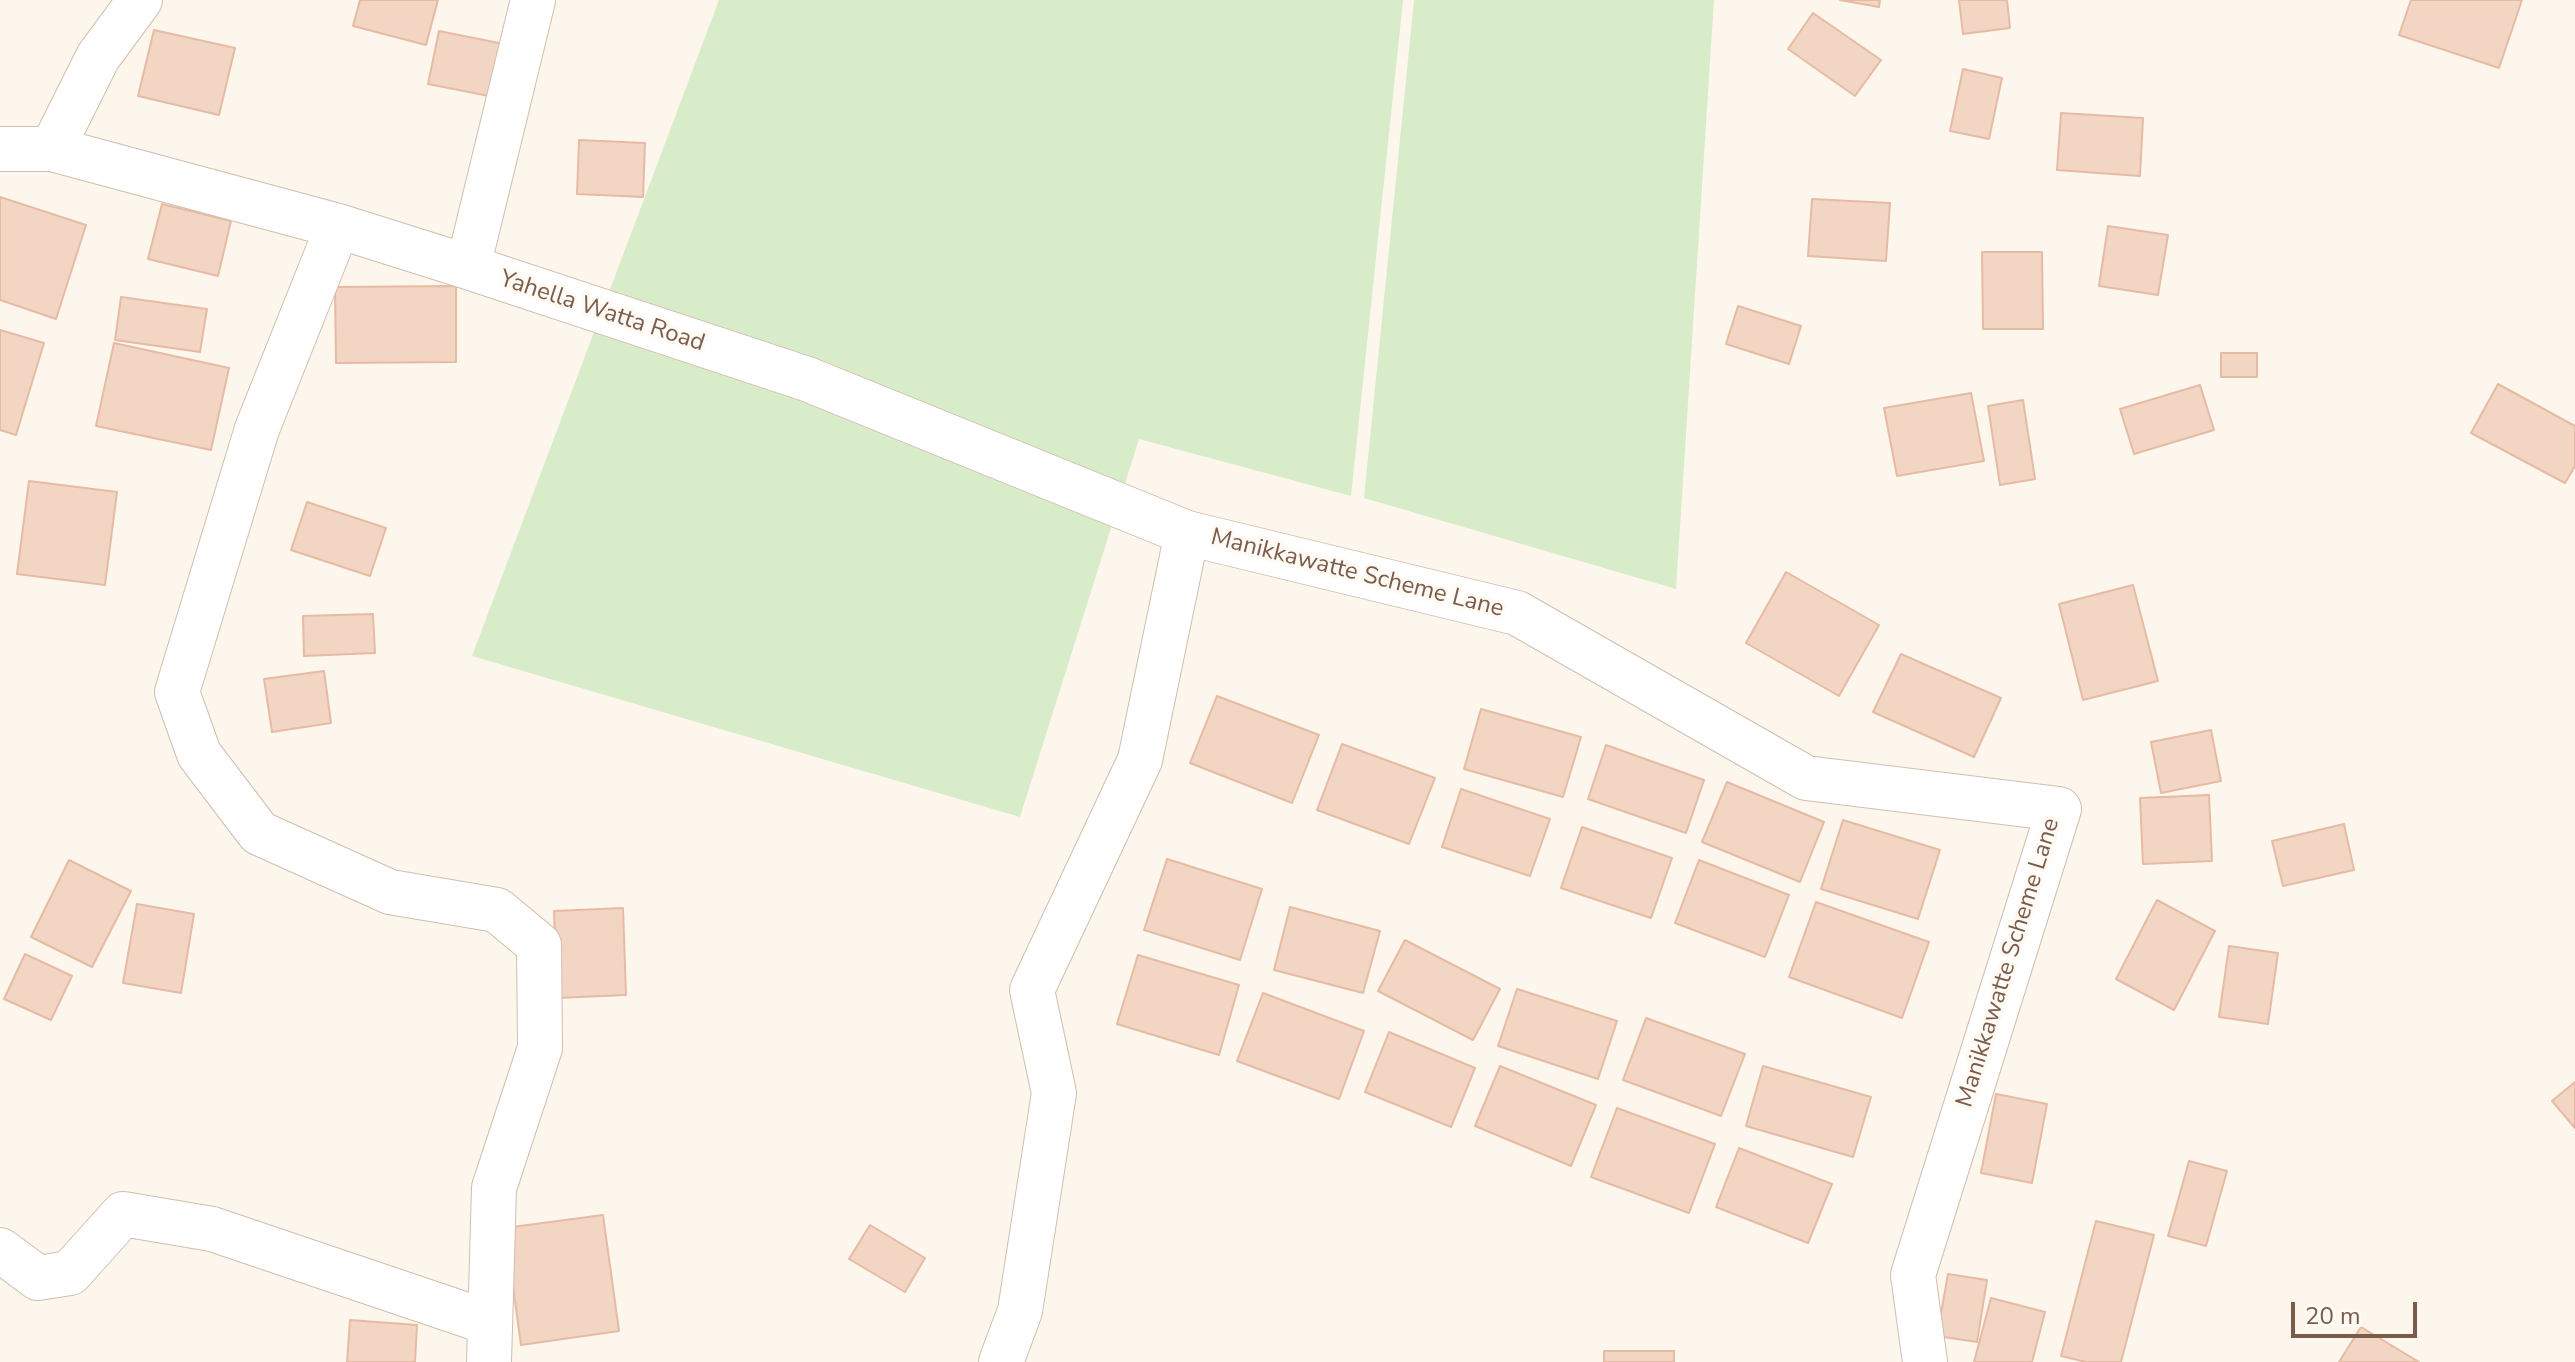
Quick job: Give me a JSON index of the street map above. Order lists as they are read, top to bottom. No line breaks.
{"streets":{"street":["Yahella Watta Road","Manikkawatte Scheme Lane"]},"crossings":[["Yahella Watta Road","Manikkawatte Scheme Lane"]],"scale_bar":"20 m"}
